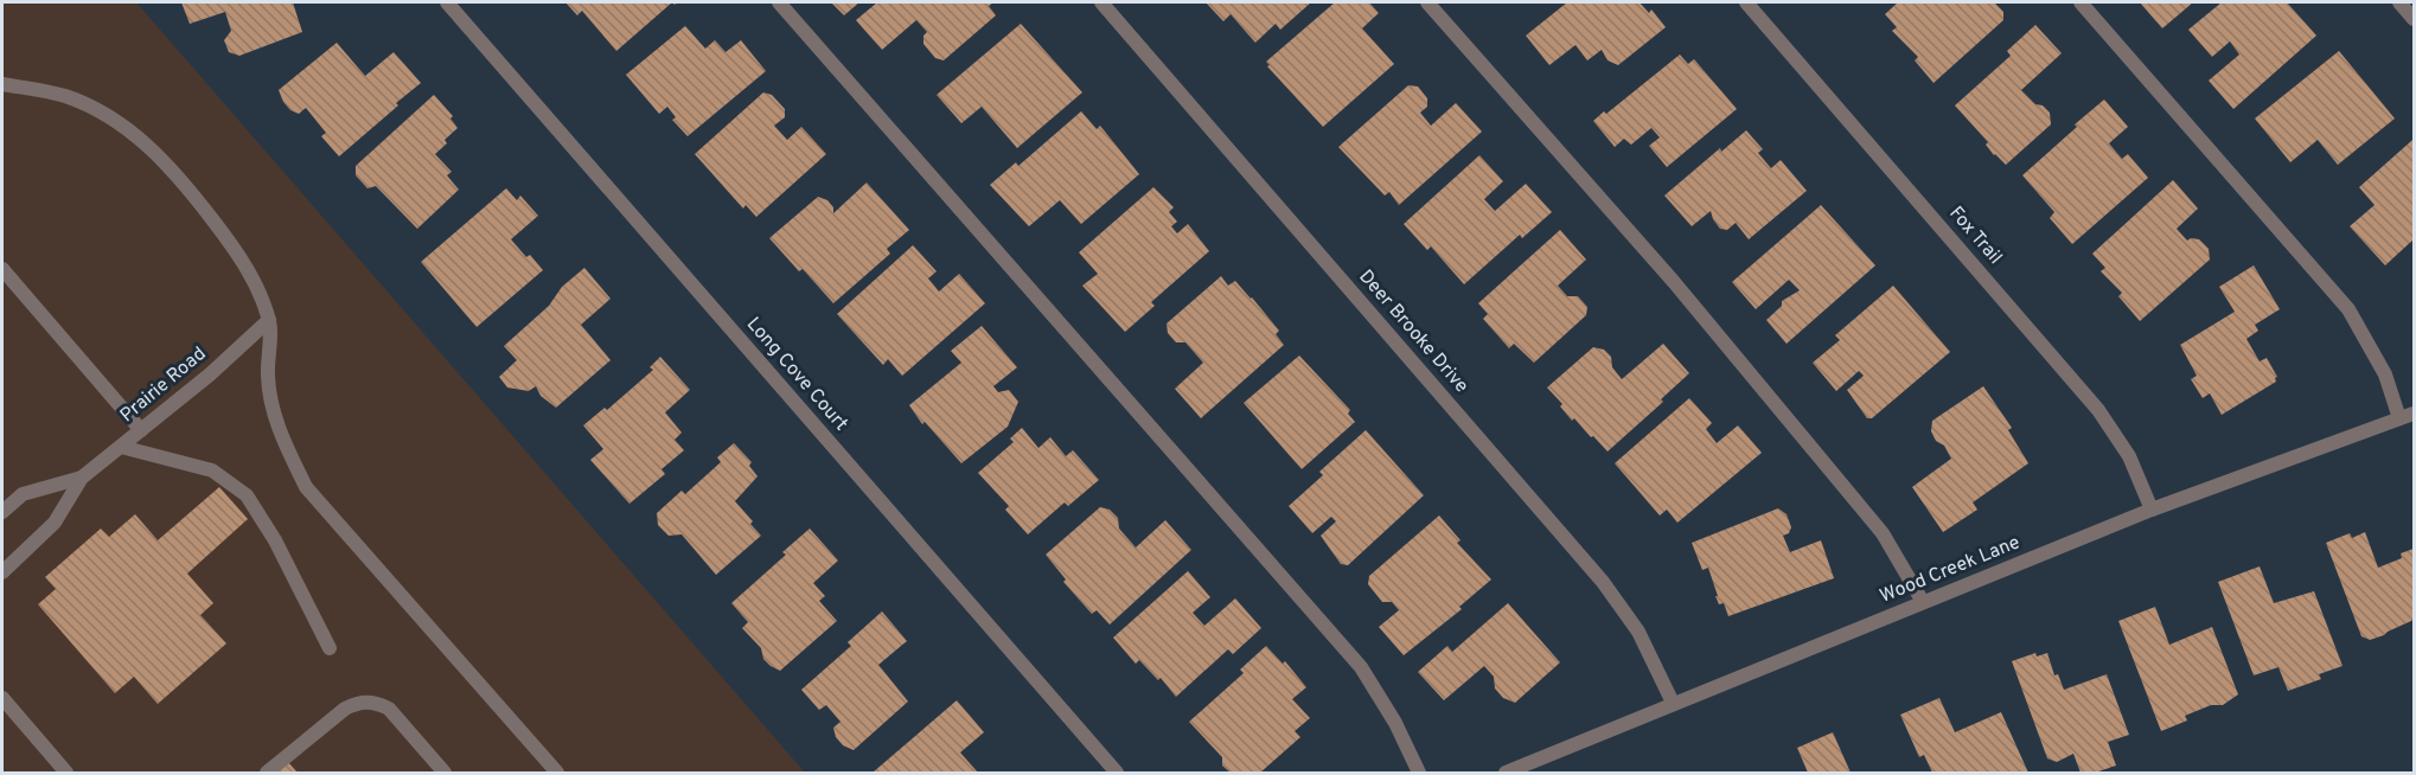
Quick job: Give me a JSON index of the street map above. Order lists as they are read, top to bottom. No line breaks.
{"streets":{"street":["Fox Trail","Deer Brooke Drive","Long Cove Court","Prairie Road","Wood Creek Lane"]},"crossings":[["Fox Trail","Wood Creek Lane"],["Deer Brooke Drive","Wood Creek Lane"]]}
